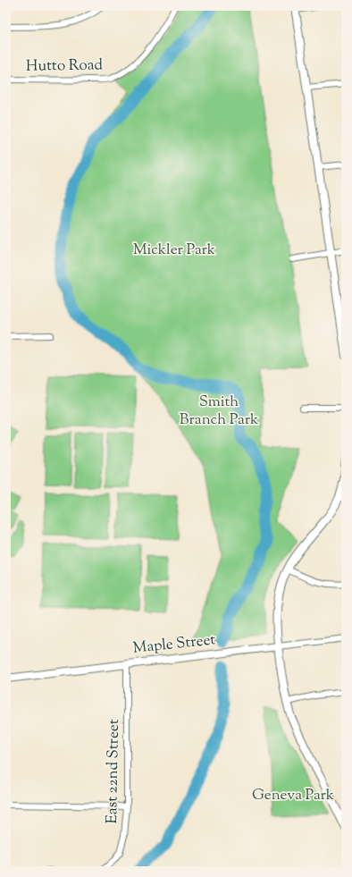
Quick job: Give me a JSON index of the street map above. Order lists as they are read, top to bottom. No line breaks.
{"streets":{"street":["Hutto Road","Maple Street","East 22nd Street"]},"crossings":[["Maple Street","East 22nd Street"]],"parks":["Mickler Park","Smith Branch Park","Geneva Park"]}
